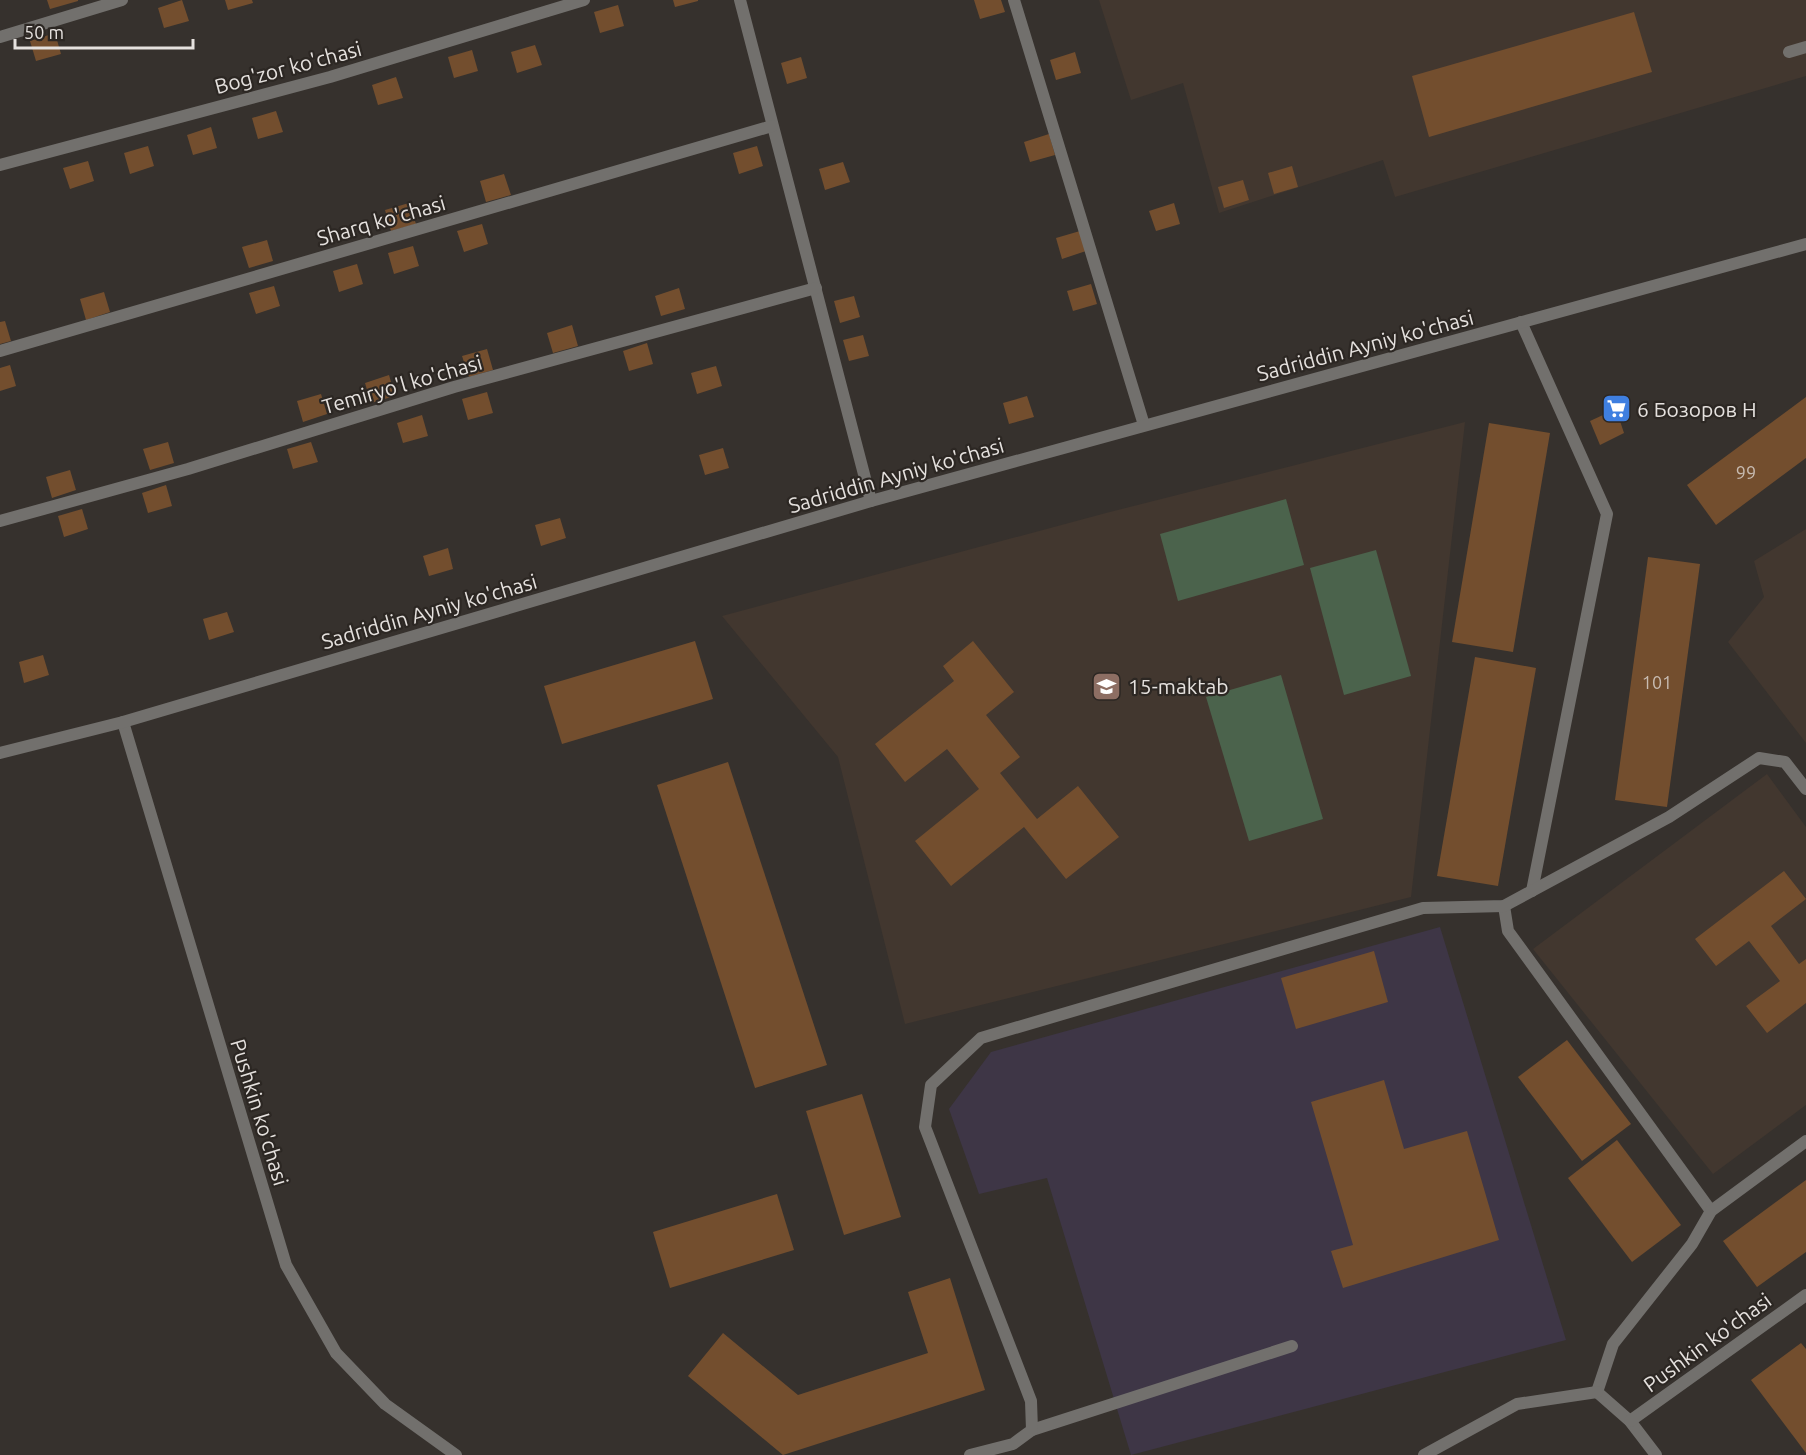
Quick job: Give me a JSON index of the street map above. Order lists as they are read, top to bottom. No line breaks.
{"streets":{"street":["Bog'zor ko'chasi","Sharq ko'chasi","Sadriddin Ayniy ko'chasi","Temiryo'l ko'chasi","Pushkin ko'chasi"]},"crossings":[["Sadriddin Ayniy ko'chasi","Pushkin ko'chasi"]],"places":{"supermarket":["6 Бозоров Н"],"school or university":["15-maktab"]},"house_numbers":["99","101"],"scale_bar":"50 m"}
